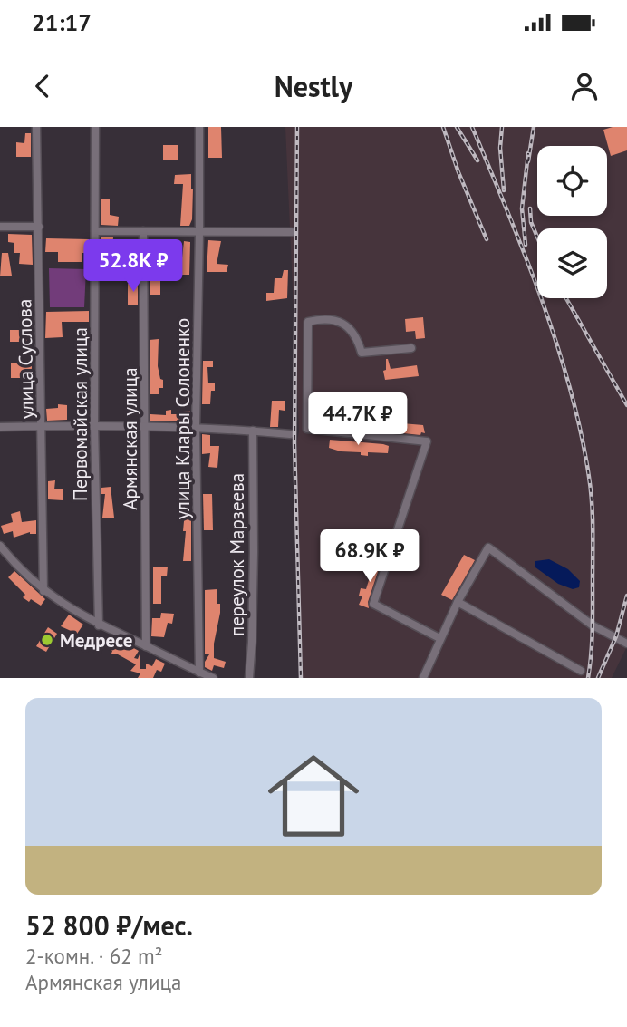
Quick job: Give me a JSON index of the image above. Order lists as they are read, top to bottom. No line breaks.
{"streets":{"street":["улица Суслова","Первомайская улица","улица Клары Солоненко","Армянская улица","переулок Марзеева"]},"places":["Медресе"],"page":{"status":"21:17","header":"Nestly","price":["52.8K ₽","44.7K ₽","68.9K ₽"],"list":[{"name":"52 800 ₽/мес.","note":"2-комн. · 62 m² · Армянская улица"}]}}
